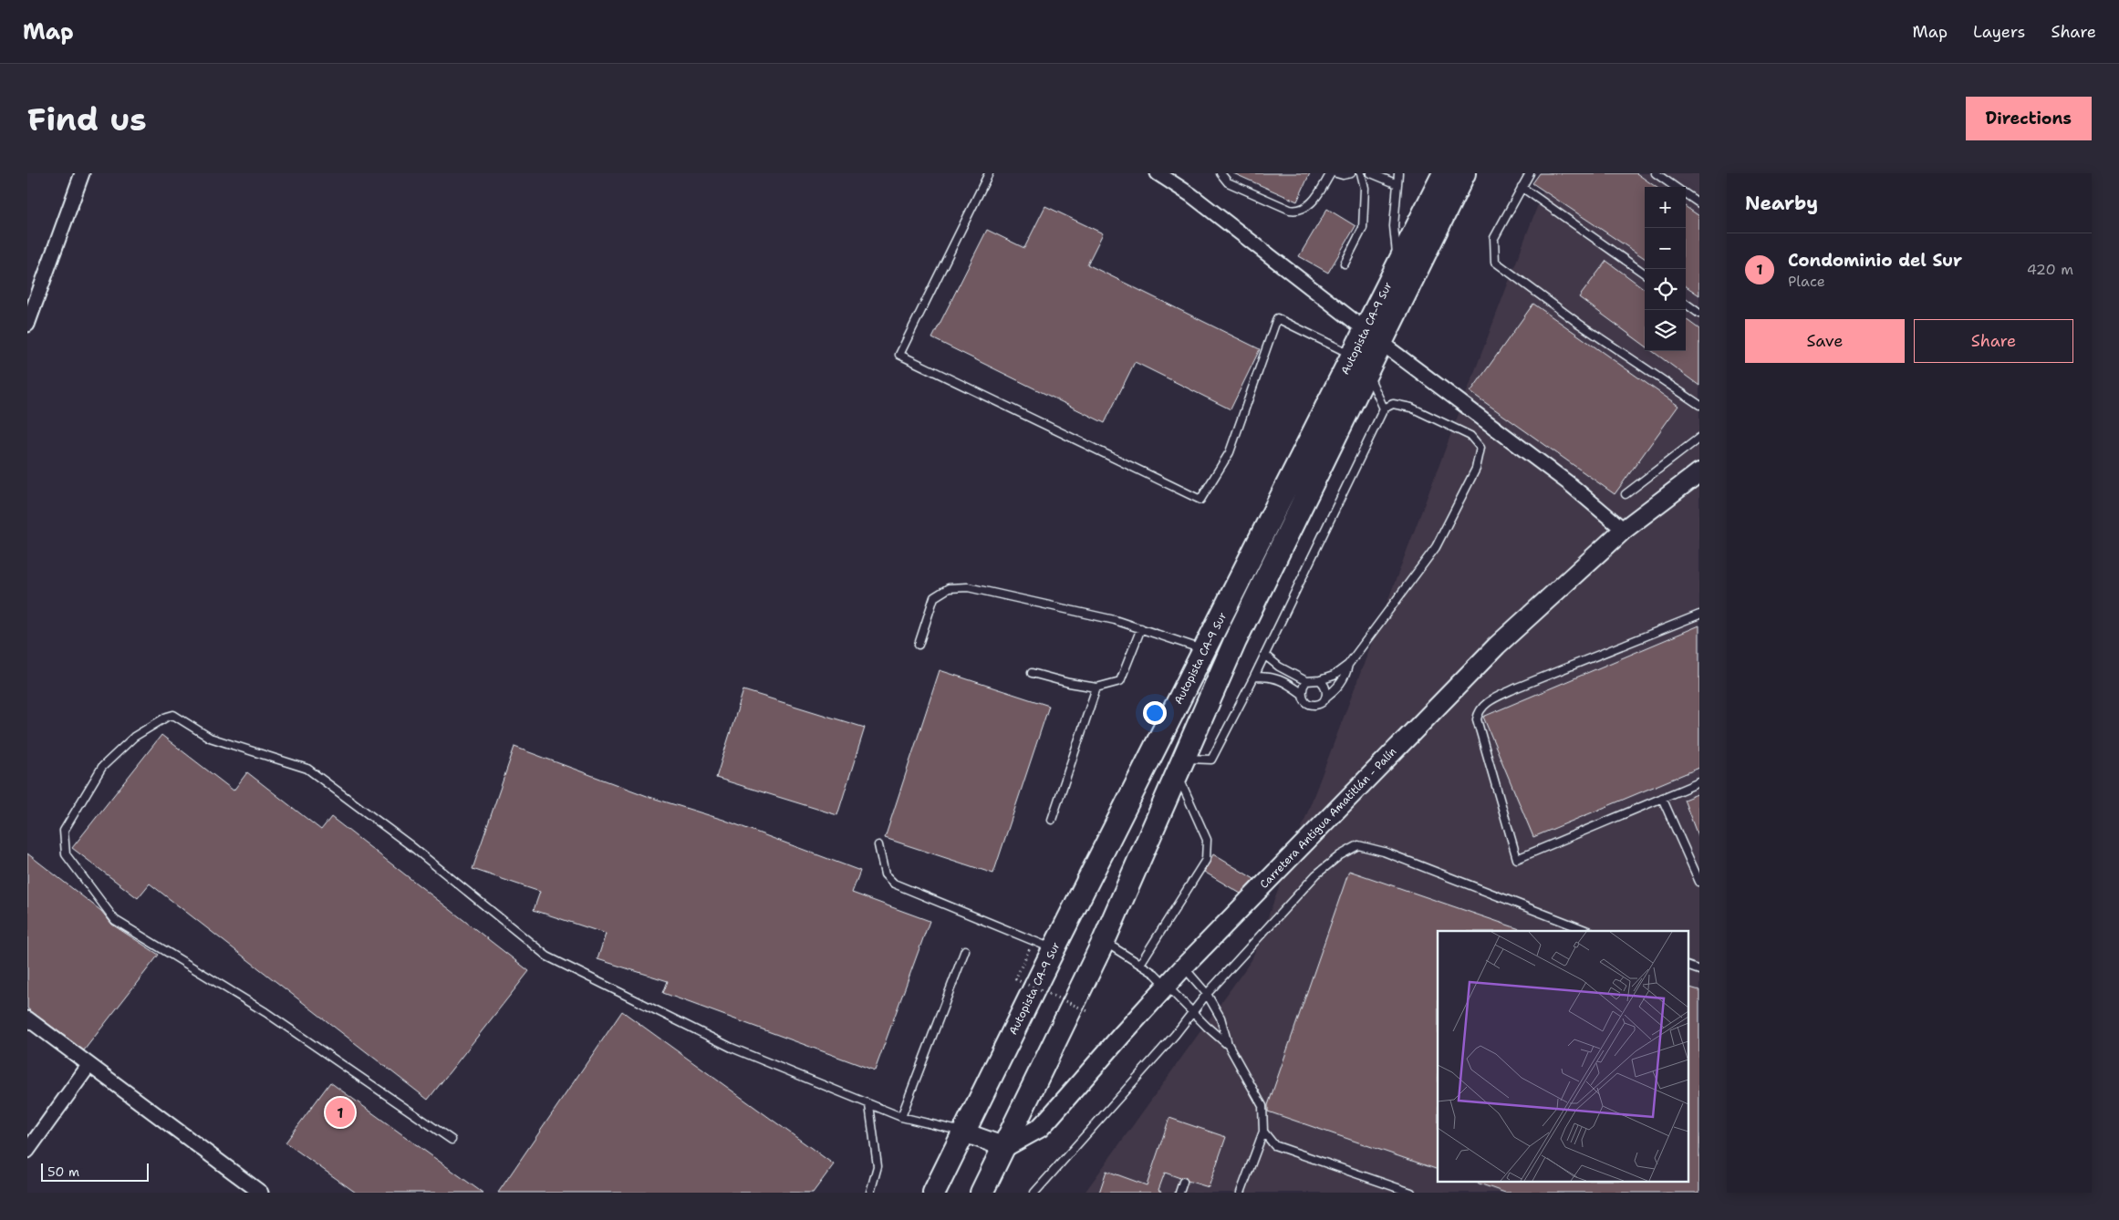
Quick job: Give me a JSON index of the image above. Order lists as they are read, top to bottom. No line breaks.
{"streets":{"highway":["Autopista CA-9 Sur"],"main road":["Carretera Antigua Amatitlán - Palín"]},"crossings":[["Autopista CA-9 Sur","Carretera Antigua Amatitlán - Palín"]],"scale_bar":"50 m","page":{"header":"Map","nav":["Map","Layers","Share"],"buttons":["Directions",["Save","Share"]],"title":"Find us","heading":"Nearby","map_buttons":["+","−"],"list":[{"mark":"1","name":"Condominio del Sur","note":"Place","value":"420 m"}],"pins":"1","scale":"50 m"}}
